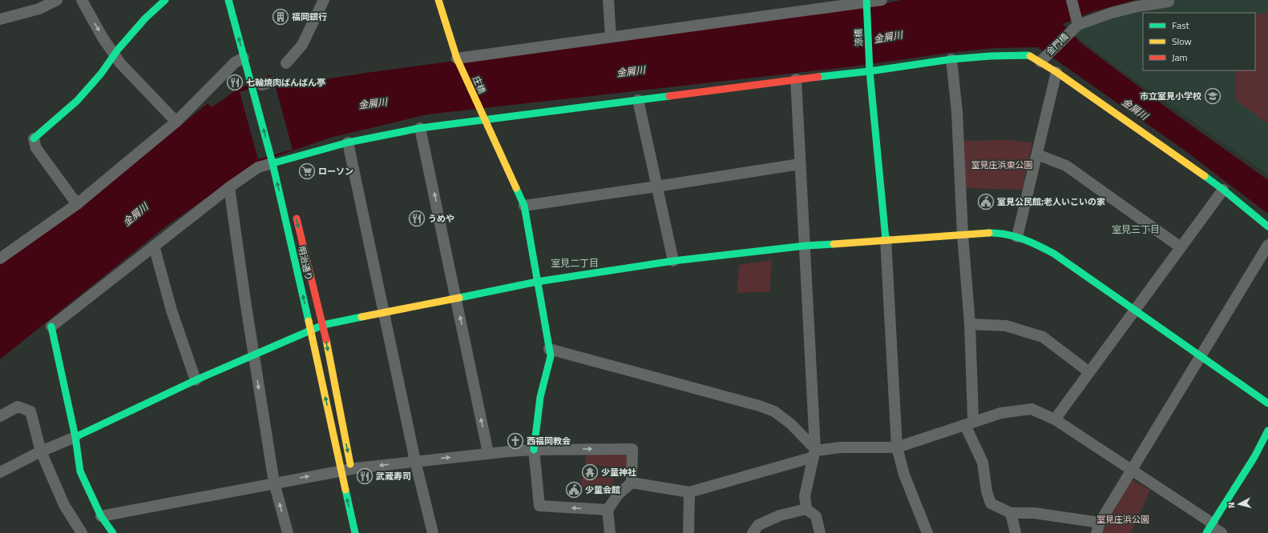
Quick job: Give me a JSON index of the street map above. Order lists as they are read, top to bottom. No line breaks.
{"streets":{"street":["涼橋","金門橋","庄橋","明治通り"]},"districts":["室見三丁目","室見二丁目"],"water":["金屑川"],"parks":["室見庄浜東公園","室見庄浜公園"],"places":{"building":["福岡銀行"],"restaurant":["七輪焼肉ばんばん亭","うめや","武蔵寿司"],"school or university":["市立室見小学校"],"supermarket":["ローソン"],"public building":["室見公民館;老人いこいの家","少童会館"],"church":["西福岡教会"],"temple":["少童神社"]},"legend":["Fast","Slow","Jam"],"north":"left"}
